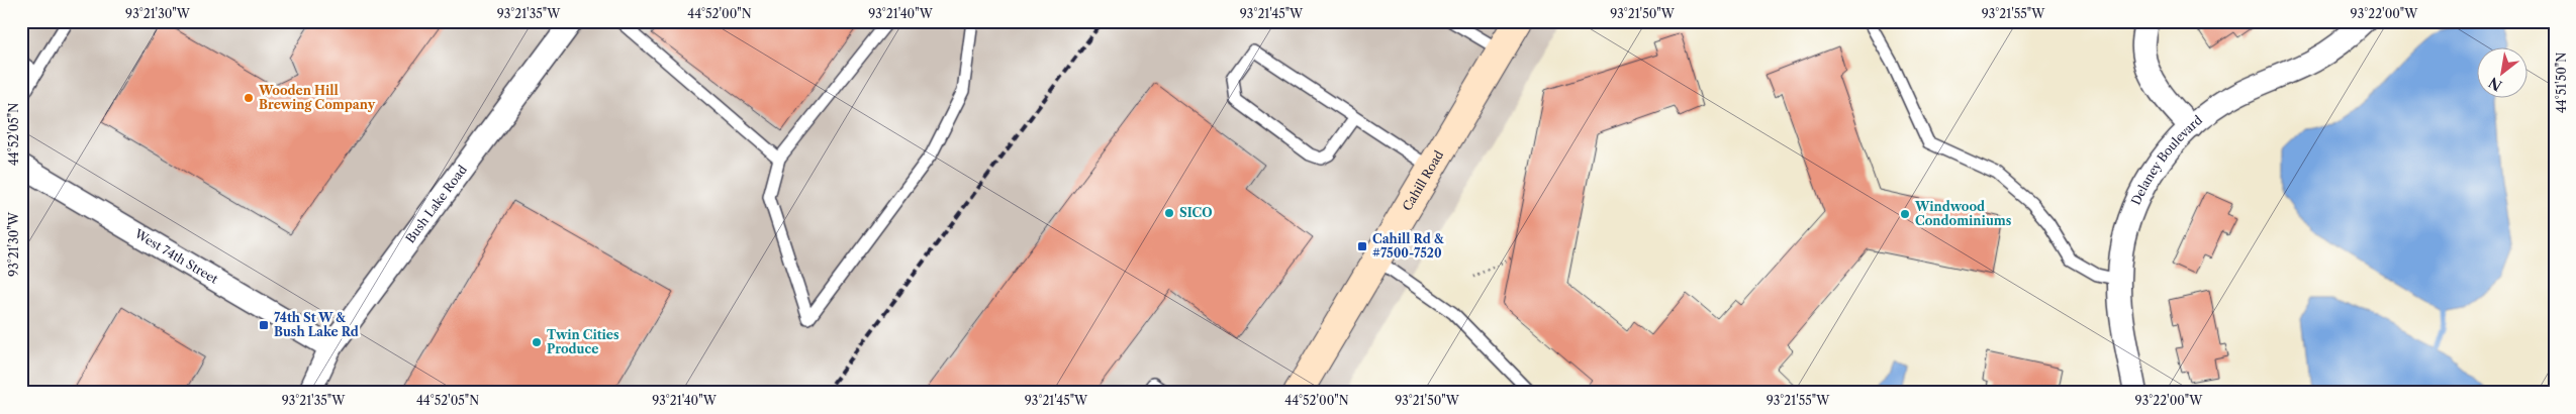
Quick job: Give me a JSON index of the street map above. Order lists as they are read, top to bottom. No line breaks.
{"streets":{"street":["Delaney Boulevard","Cahill Road","Bush Lake Road","West 74th Street"]},"crossings":[["Bush Lake Road","West 74th Street"]],"places":{"other":["Wooden Hill Brewing Company","SICO","Windwood Condominiums","Twin Cities Produce"],"transit":["Cahill Rd & #7500-7520","74th St W & Bush Lake Rd"]},"north":"bottom left","coordinates":["93°21'30\"W","93°21'35\"W","44°52'00\"N","93°21'40\"W","93°21'45\"W","93°21'50\"W","93°21'55\"W","93°22'00\"W","44°51'50\"N","44°52'05\"N"]}
